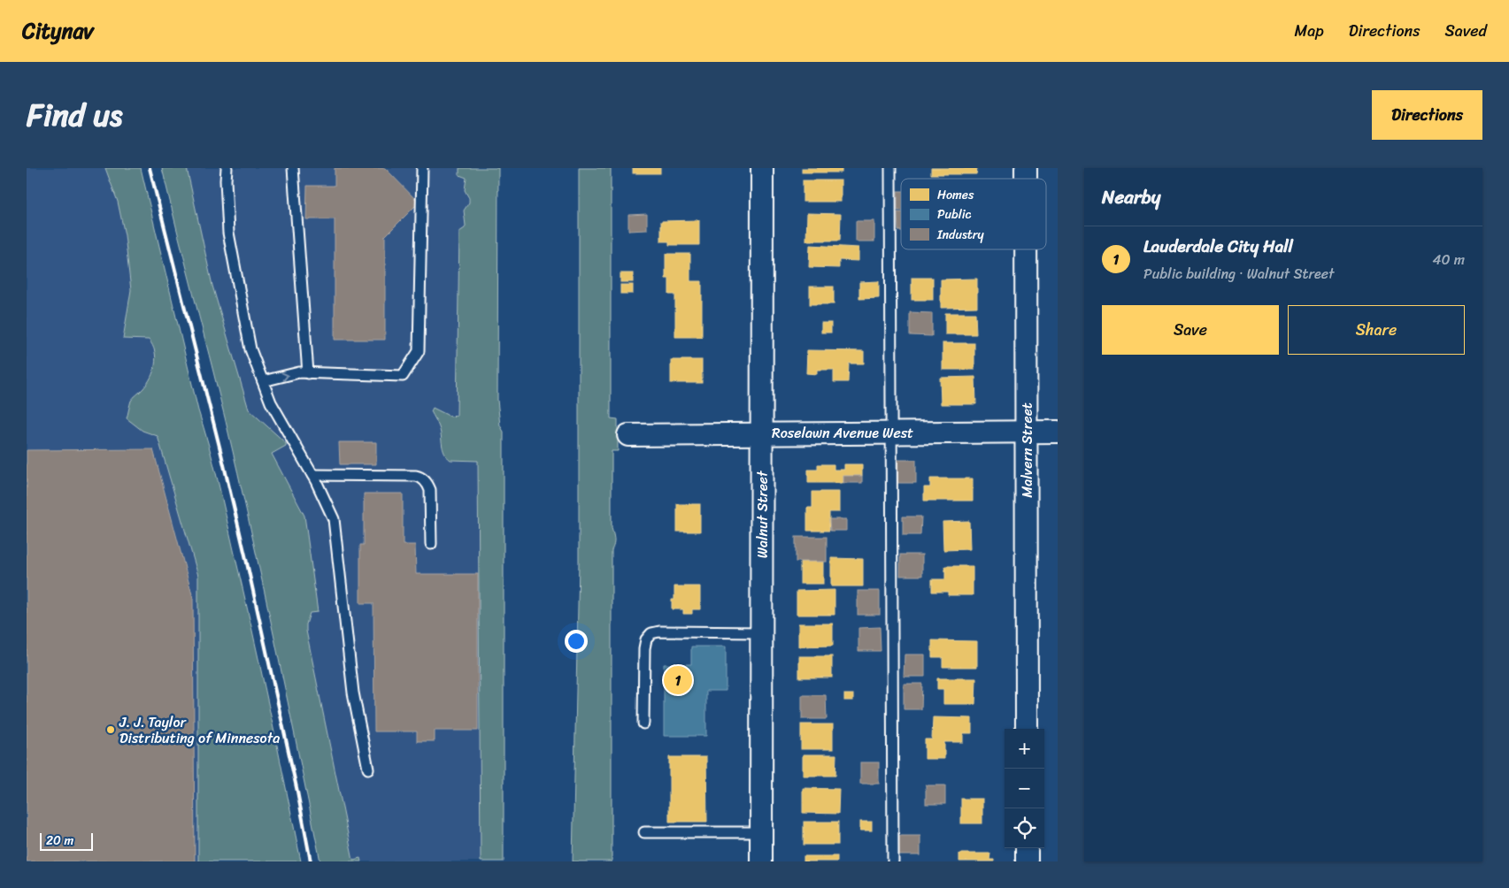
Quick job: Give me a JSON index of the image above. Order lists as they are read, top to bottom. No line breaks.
{"streets":{"street":["Roselawn Avenue West","Malvern Street","Walnut Street"]},"crossings":[["Roselawn Avenue West","Malvern Street"],["Roselawn Avenue West","Walnut Street"]],"places":["J. J. Taylor Distributing of Minnesota"],"legend":["Homes","Public","Industry"],"scale_bar":"20 m","page":{"header":"Citynav","nav":["Map","Directions","Saved"],"title":"Find us","buttons":["Directions",["Save","Share"]],"heading":"Nearby","list":[{"mark":"1","name":"Lauderdale City Hall","note":"Public building · Walnut Street","value":"40 m"}],"pins":"1","map_buttons":["+","−"],"scale":"20 m"}}
